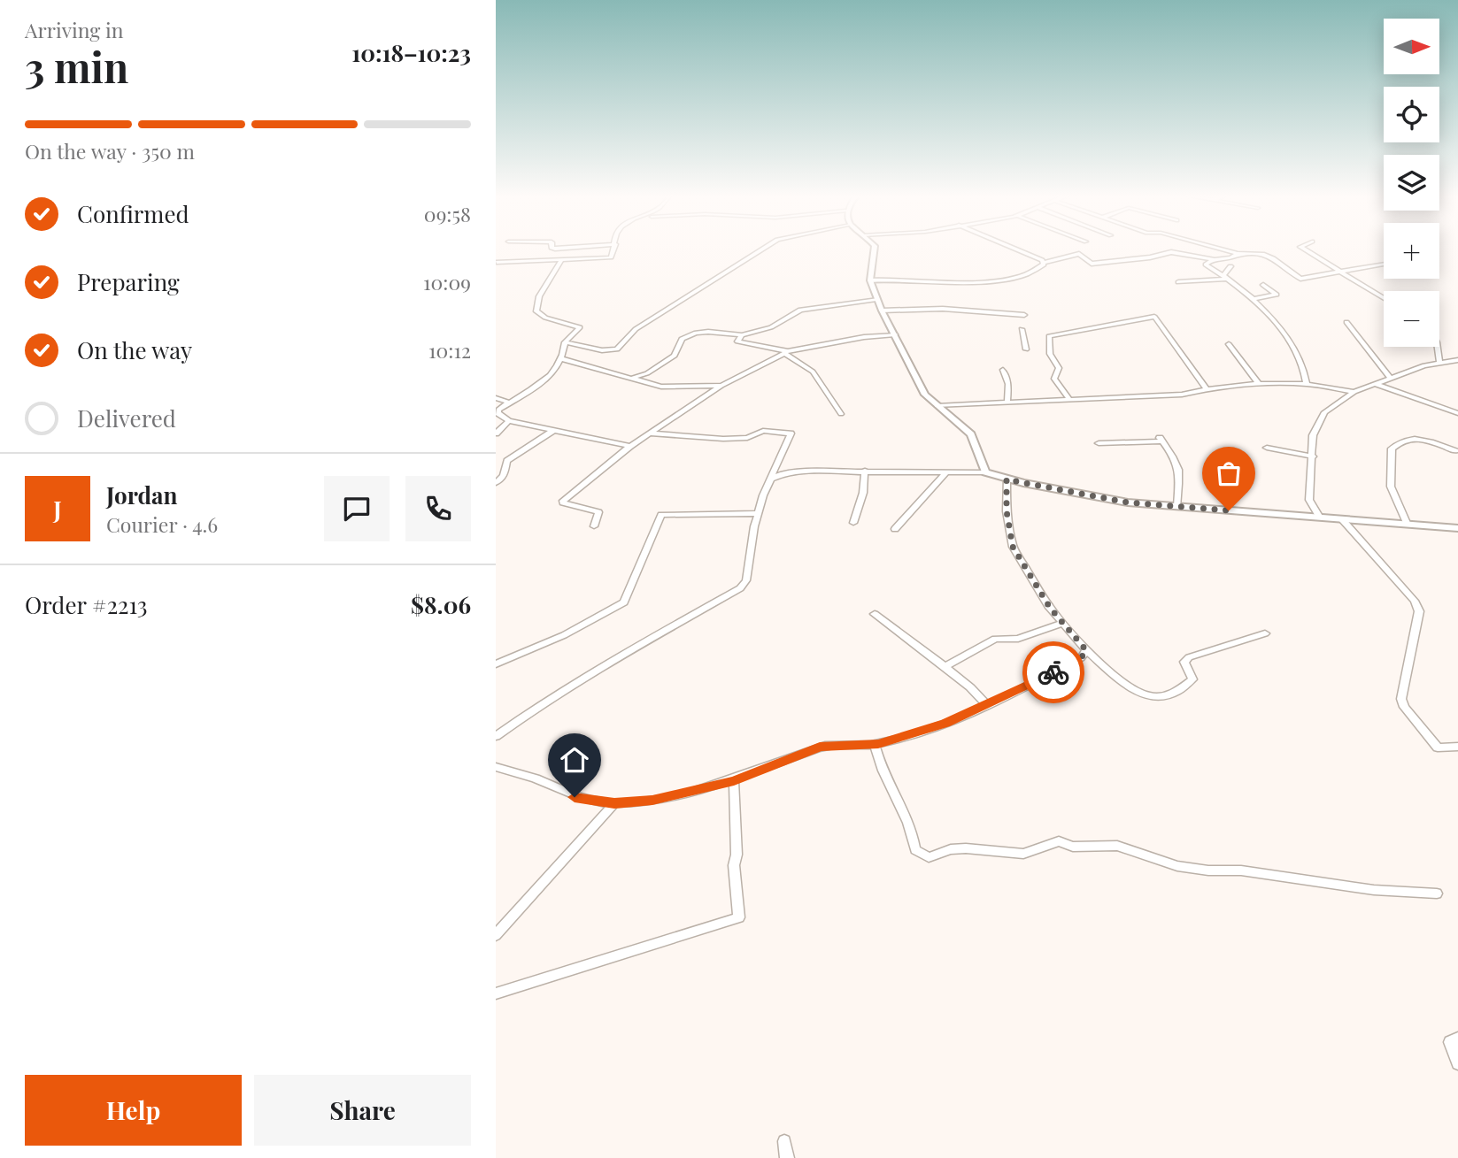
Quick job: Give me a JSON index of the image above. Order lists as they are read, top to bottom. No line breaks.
{"north":"right","page":{"heading":["3 min","Arriving in","10:18–10:23"],"panel":["Jordan","Courier · 4.6","Order #2213","$8.06"],"map_buttons":["+","−"],"bar":"On the way · 350 m","list":[["Confirmed","09:58"],["Preparing","10:09"],["On the way","10:12"],"Delivered"],"round":"J","buttons":["Help","Share"]}}
